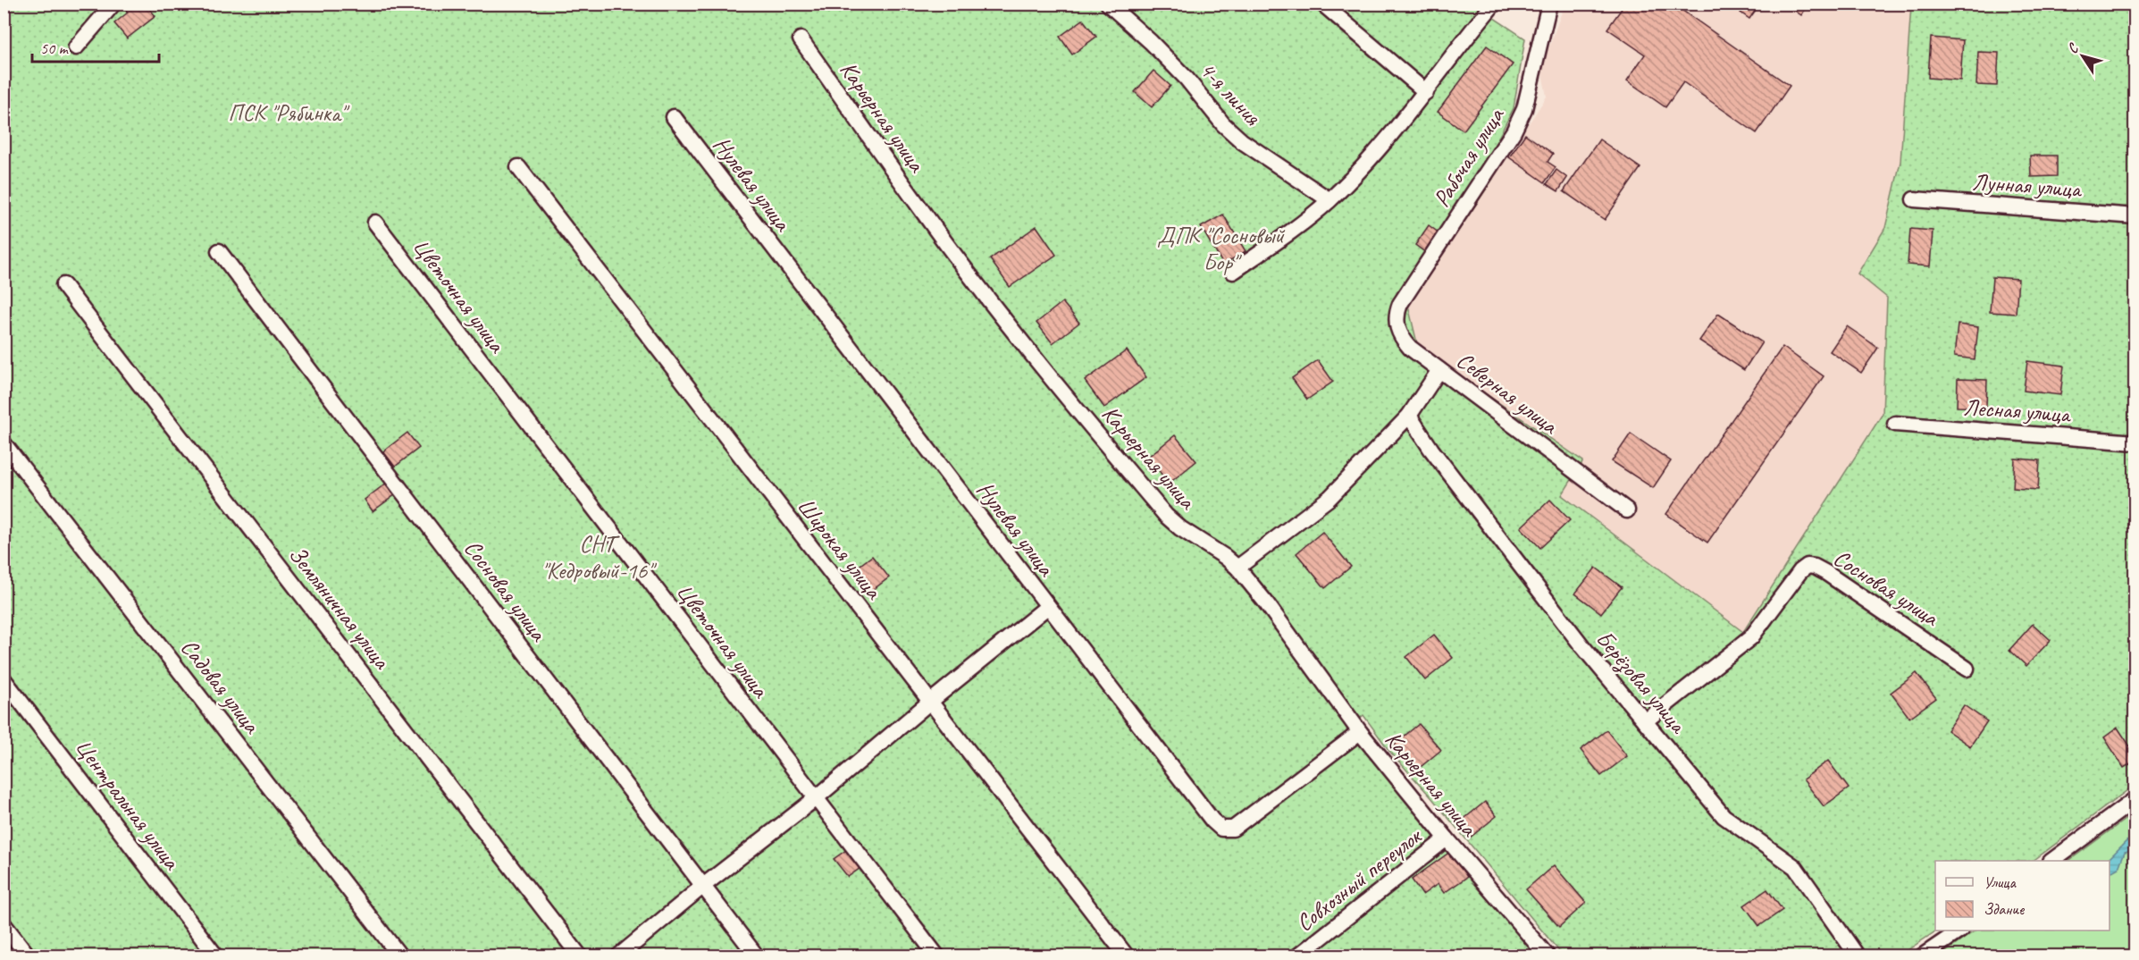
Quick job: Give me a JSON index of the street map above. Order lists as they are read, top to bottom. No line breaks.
{"streets":{"street":["4-я линия","Карьерная улица","Рабочая улица","Нулевая улица","Лунная улица","Цветочная улица","Северная улица","Лесная улица","Широкая улица","Сосновая улица","Земляничная улица","Берёзовая улица","Садовая улица","Центральная улица","Совхозный переулок"]},"crossings":[["Карьерная улица","Нулевая улица"],["Карьерная улица","Совхозный переулок"],["Рабочая улица","Северная улица"],["Сосновая улица","Берёзовая улица"]],"parks":["ПСК \"Рябинка\"","ДПК \"Сосновый Бор\"","СНТ \"Кедровый-16\""],"legend":["Улица","Здание"],"scale_bar":"50 m","north":"top left"}
